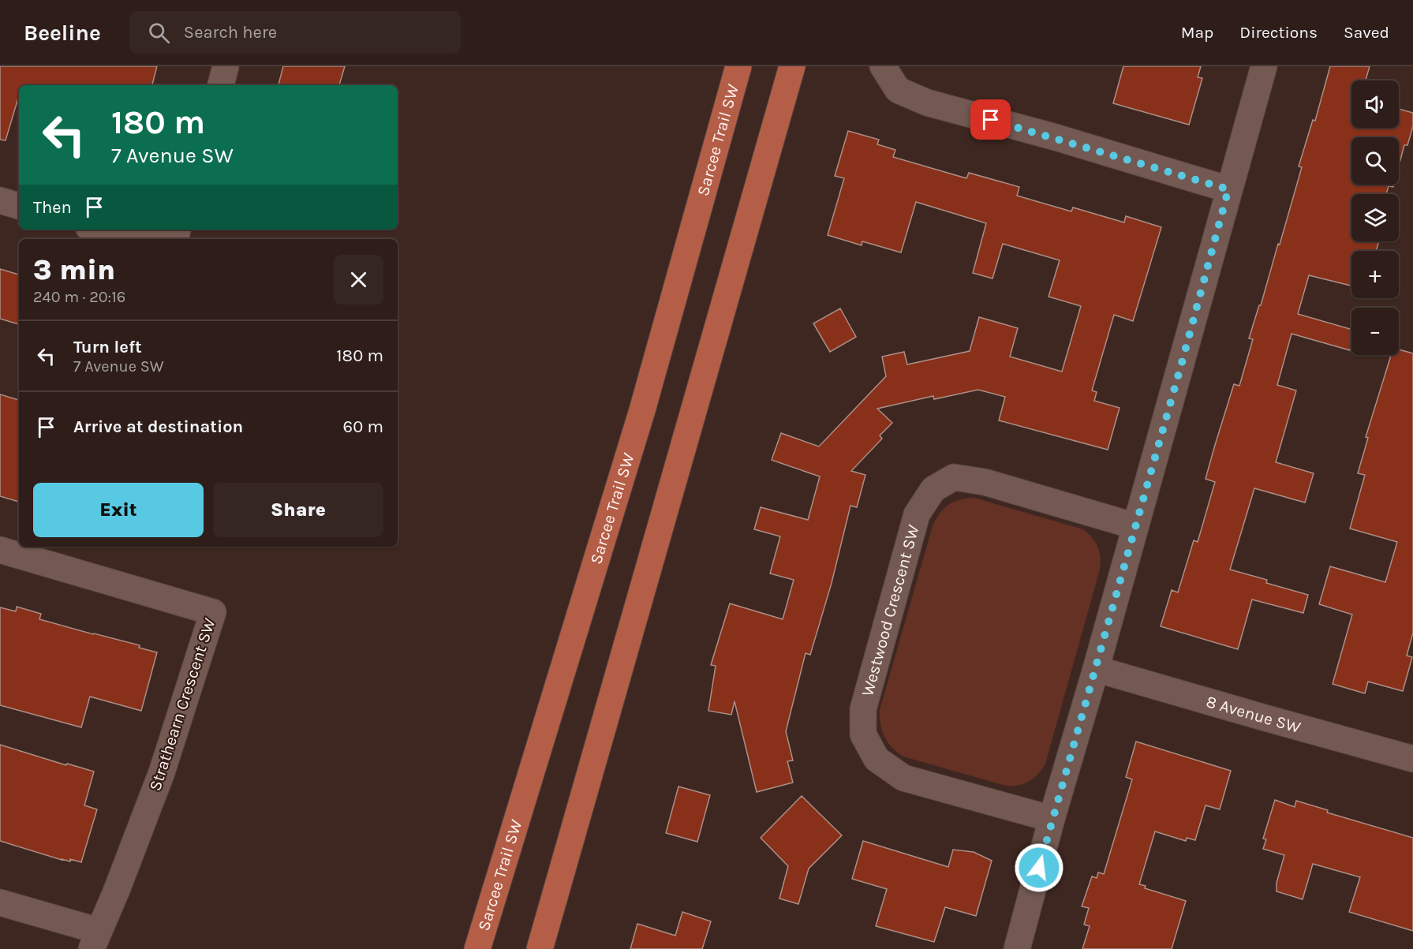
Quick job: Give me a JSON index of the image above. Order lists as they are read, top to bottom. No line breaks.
{"streets":{"highway":["Sarcee Trail SW"],"street":["Westwood Crescent SW","Strathearn Crescent SW","8 Avenue SW"]},"page":{"header":"Beeline","search":"Search here","nav":["Map","Directions","Saved"],"map_buttons":["+","−"],"turn":["180 m","7 Avenue SW"],"then":"Then","heading":["3 min","240 m · 20:16"],"list":[{"name":"Turn left","note":"7 Avenue SW","value":"180 m"},{"name":"Arrive at destination","value":"60 m"}],"buttons":["Exit","Share"]}}
